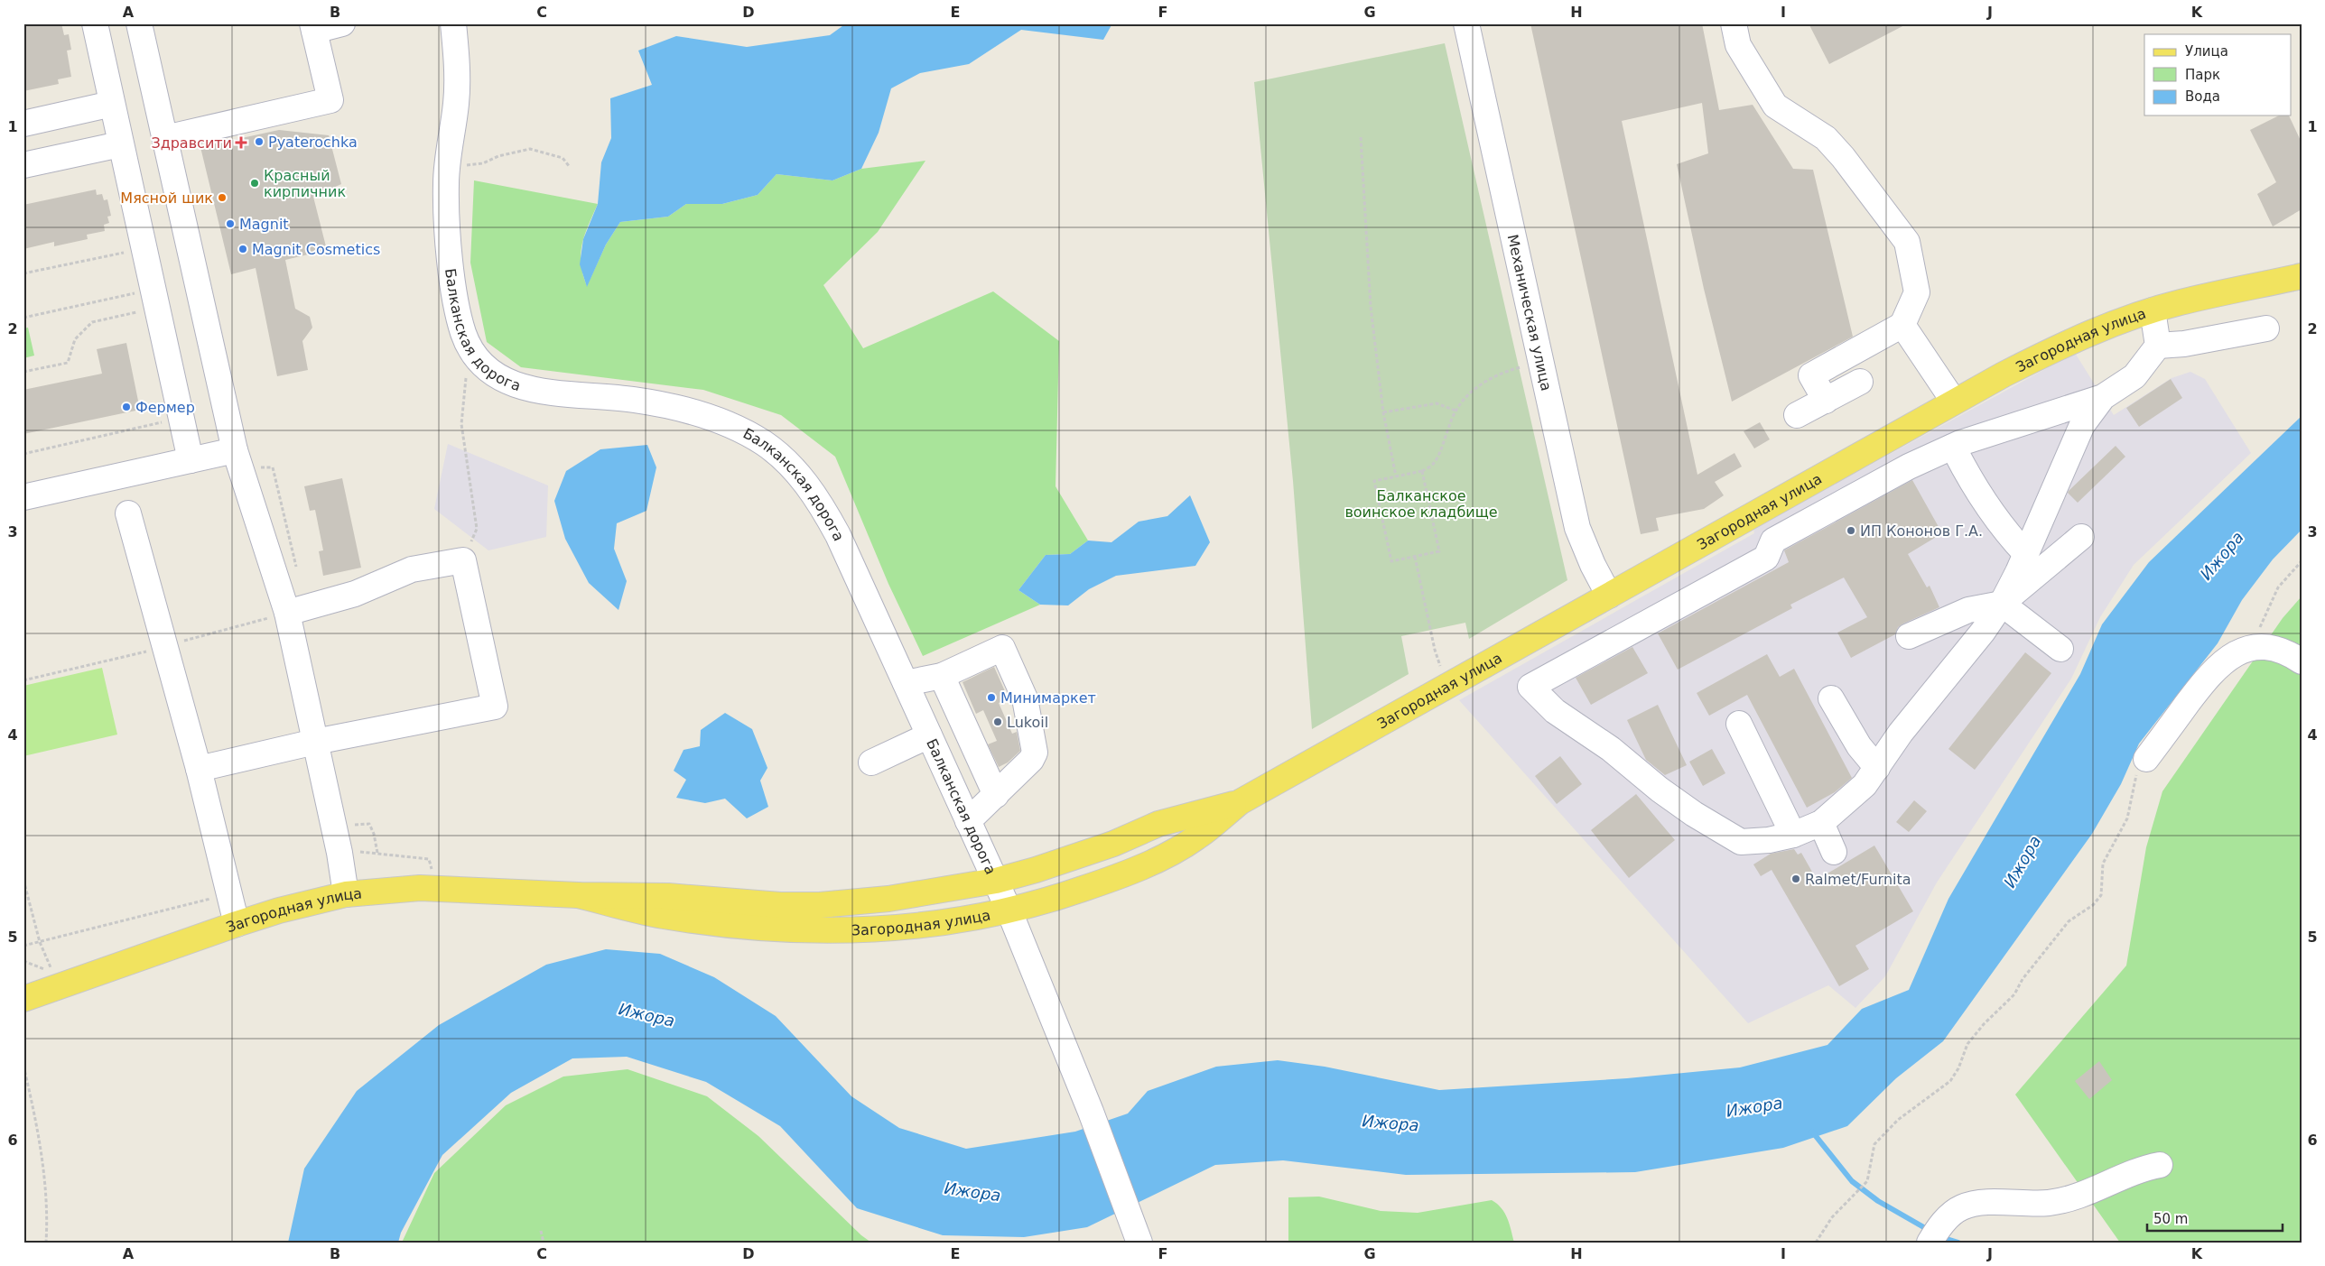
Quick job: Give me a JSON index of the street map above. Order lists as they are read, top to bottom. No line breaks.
{"streets":{"main road":["Загородная улица"],"street":["Механическая улица","Балканская дорога"]},"crossings":[["Механическая улица","Загородная улица"],["Балканская дорога","Загородная улица"]],"water":["Ижора"],"parks":["Балканское воинское кладбище"],"places":{"other":["Pyaterochka","Красный кирпичник","Мясной шик","Magnit","Magnit Cosmetics","Фермер","ИП Кононов Г.А.","Минимаркет","Lukoil","Ralmet/Furnita"],"health":["Здравсити"]},"legend":["Улица","Парк","Вода"],"scale_bar":"50 m","grid":{"columns":["A","B","C","D","E","F","G","H","I","J","K"],"rows":["1","2","3","4","5","6"]}}
